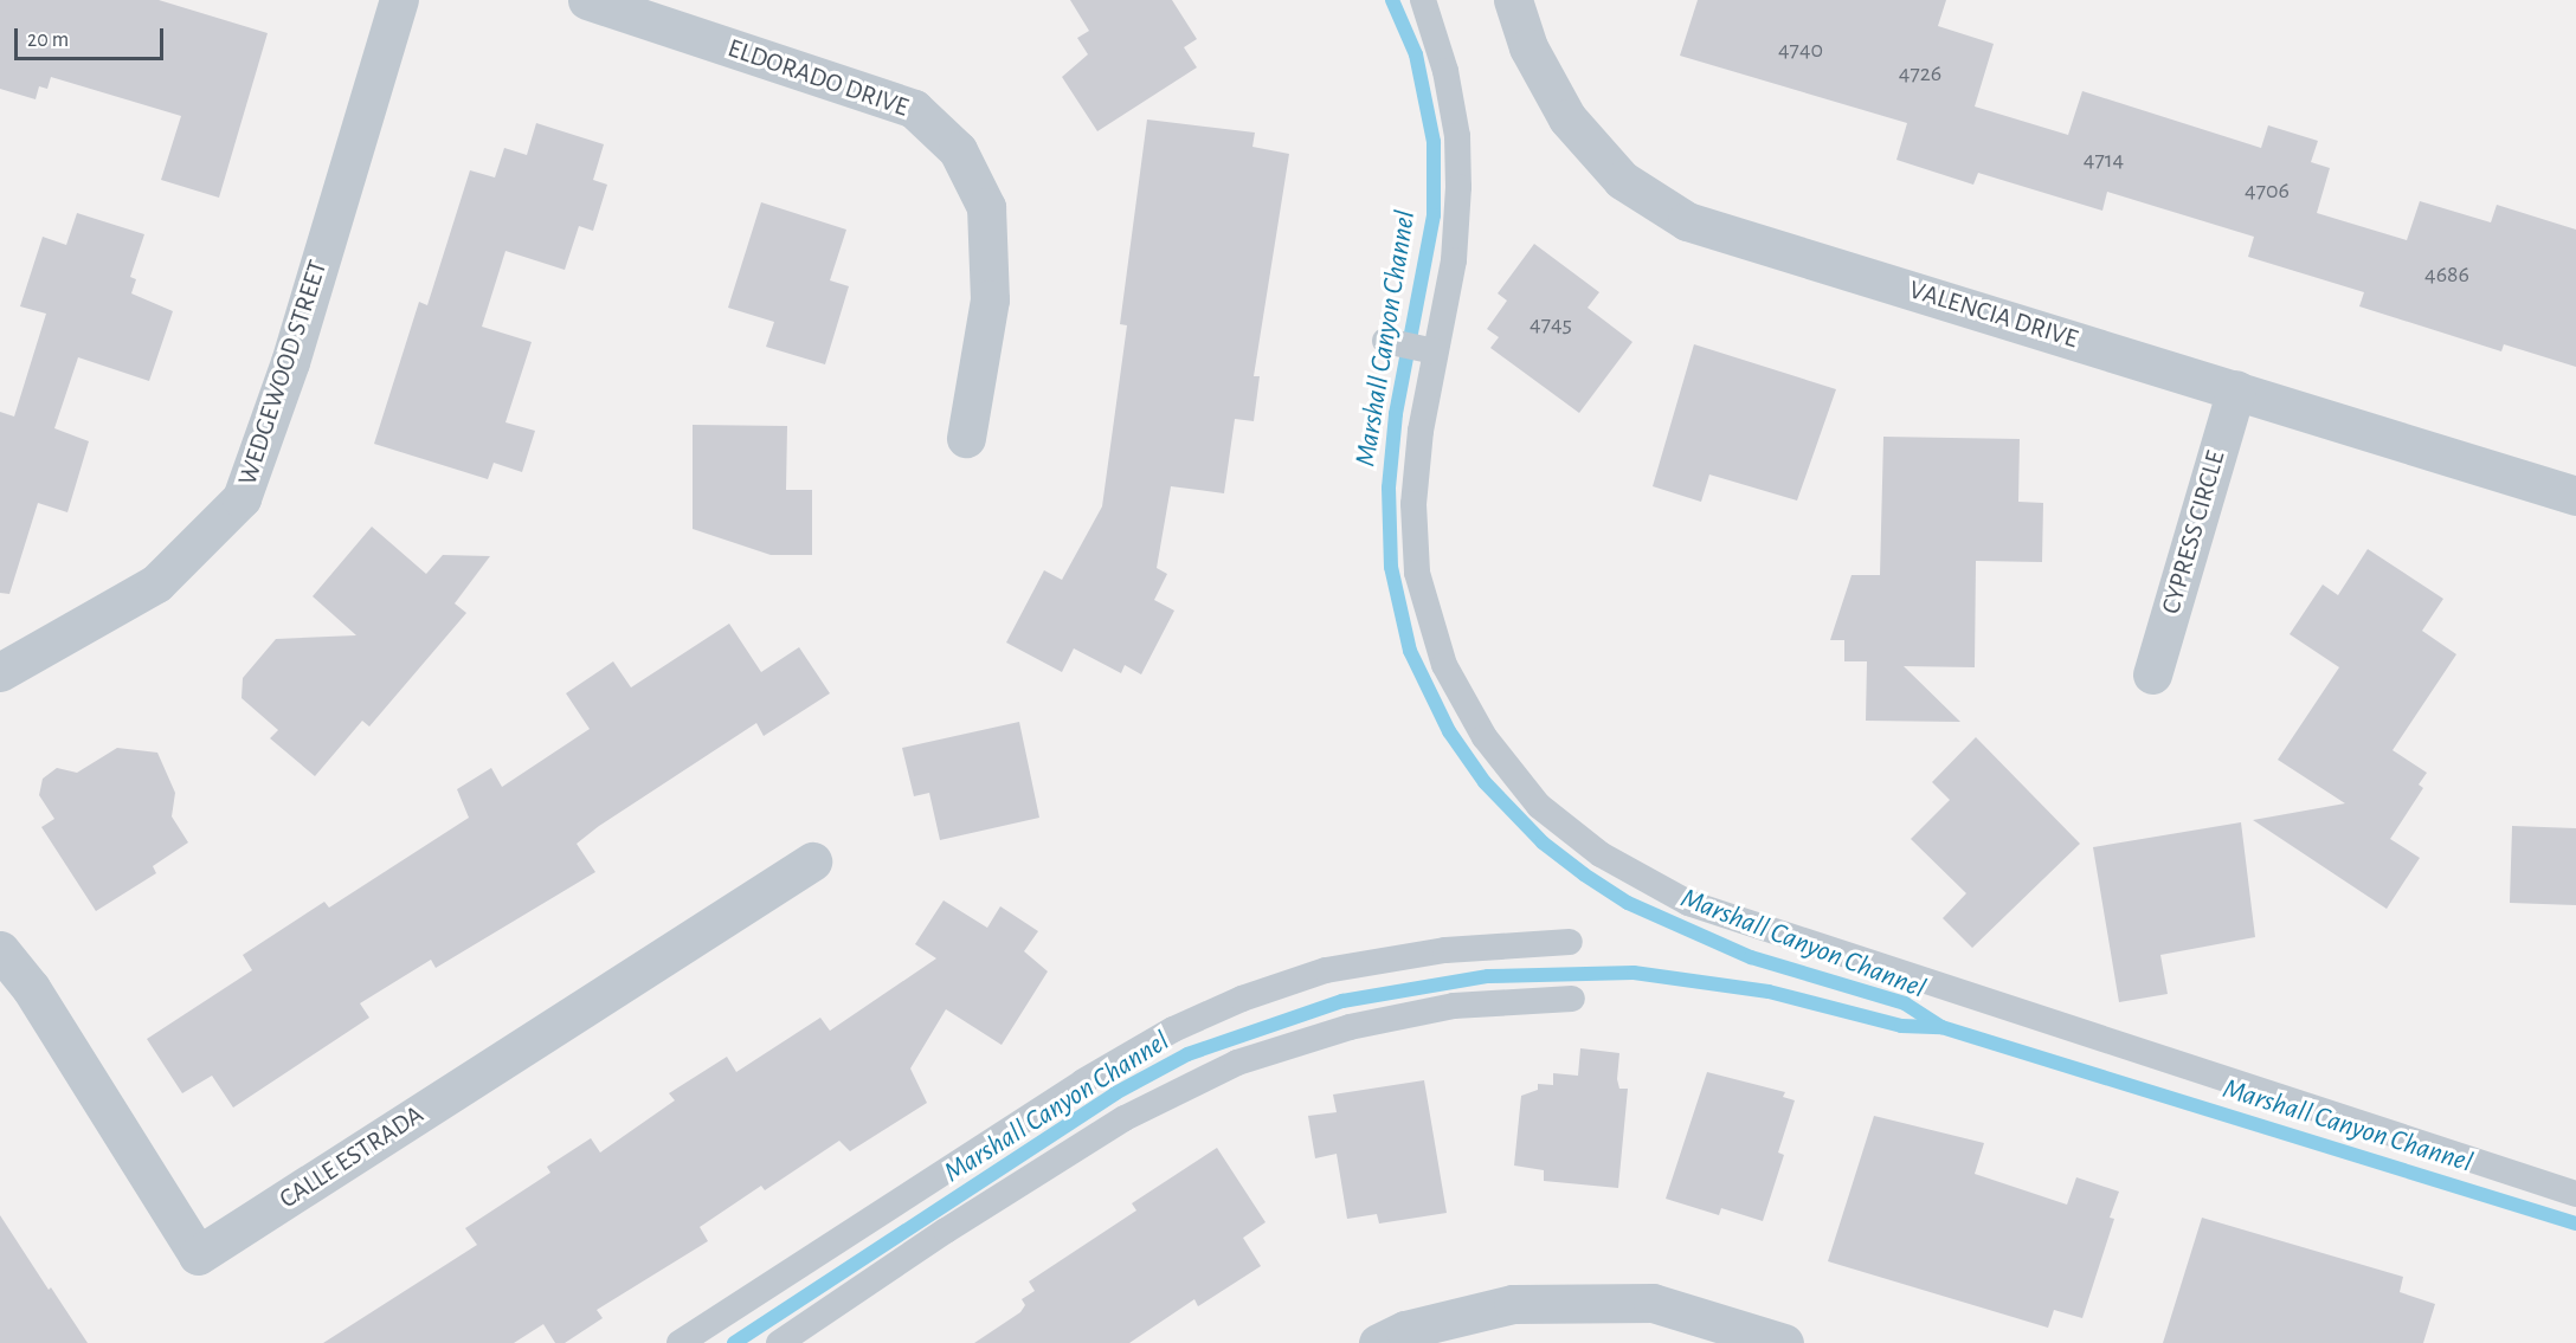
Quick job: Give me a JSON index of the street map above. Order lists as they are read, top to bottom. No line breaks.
{"streets":{"street":["ELDORADO DRIVE","VALENCIA DRIVE","WEDGEWOOD STREET","CYPRESS CIRCLE","CALLE ESTRADA"]},"crossings":[["VALENCIA DRIVE","CYPRESS CIRCLE"]],"water":["Marshall Canyon Channel"],"house_numbers":["4740","4726","4714","4706","4686","4745"],"scale_bar":"20 m"}
